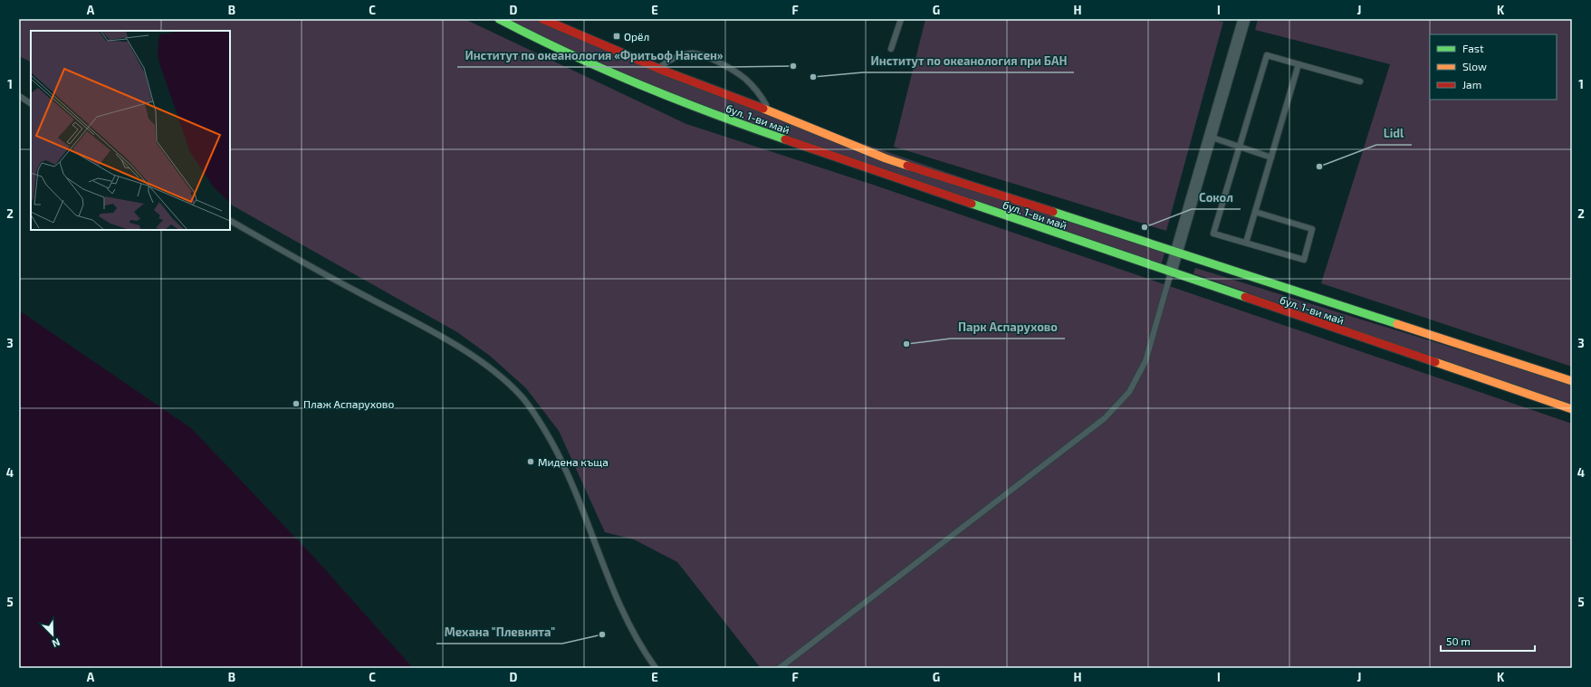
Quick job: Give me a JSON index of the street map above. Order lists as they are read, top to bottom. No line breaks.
{"streets":{"main road":["бул. 1-ви май"]},"places":{"transit":["Орёл"],"other":["Институт по океанология «Фритьоф Нансен»","Институт по океанология при БАН","Lidl","Сокол","Парк Аспарухово","Плаж Аспарухово","Мидена къща","Механа \"Плевнята\""]},"legend":["Fast","Slow","Jam"],"scale_bar":"50 m","north":"bottom right","grid":{"columns":["A","B","C","D","E","F","G","H","I","J","K"],"rows":["1","2","3","4","5"]}}
